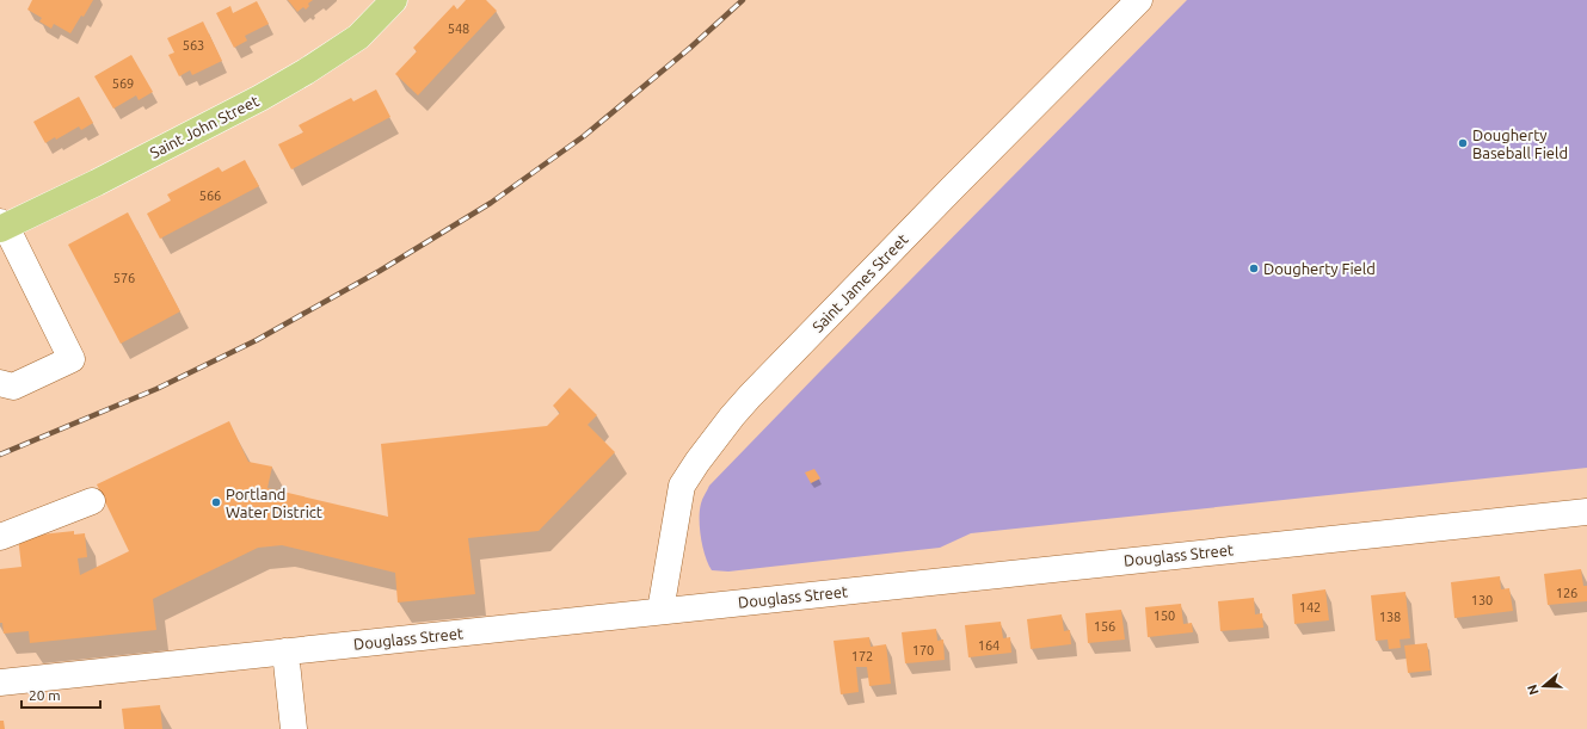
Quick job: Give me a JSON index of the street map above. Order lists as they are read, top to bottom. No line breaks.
{"streets":{"main road":["Saint John Street"],"street":["Saint James Street","Douglass Street"]},"crossings":[["Saint James Street","Douglass Street"]],"places":["Dougherty Baseball Field","Dougherty Field","Portland Water District"],"house_numbers":["548","563","569","566","576","126","130","142","150","138","156","164","170","172"],"scale_bar":"20 m","north":"left"}
